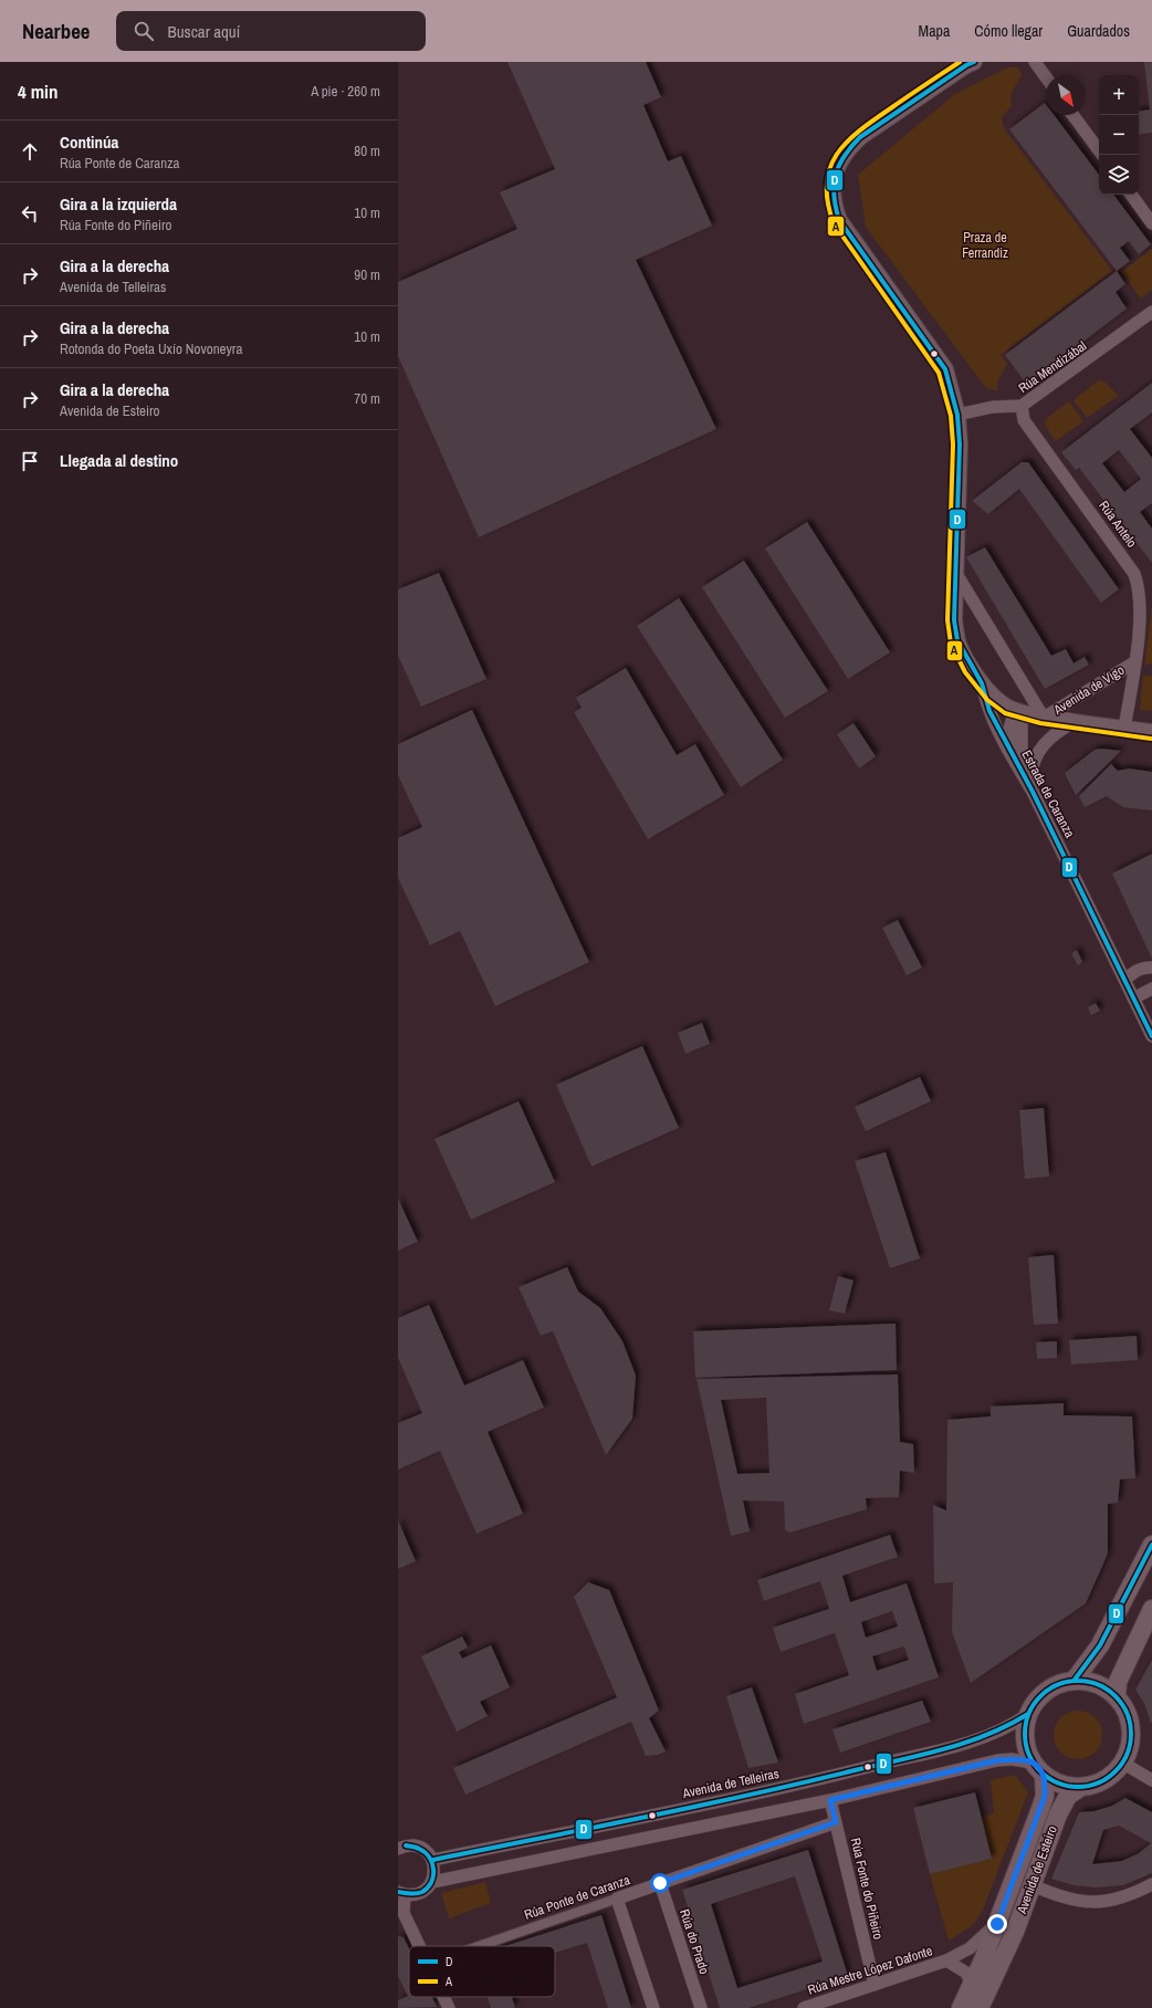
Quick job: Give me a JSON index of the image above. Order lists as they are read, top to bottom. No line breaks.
{"streets":{"main road":["Avenida de Esteiro"],"street":["Rúa Mendizábal","Rúa Antelo","Avenida de Vigo","Estrada de Caranza","Avenida de Telleiras","Rúa Fonte do Piñeiro","Rúa Ponte de Caranza","Rúa do Prado","Rúa Mestre López Dafonte"]},"crossings":[["Rúa Mendizábal","Rúa Antelo"],["Rúa Mendizábal","Avenida de Vigo"],["Rúa Antelo","Avenida de Vigo"],["Avenida de Vigo","Estrada de Caranza"],["Avenida de Telleiras","Avenida de Esteiro"],["Avenida de Esteiro","Rúa Mestre López Dafonte"],["Rúa Fonte do Piñeiro","Rúa Ponte de Caranza"],["Rúa Fonte do Piñeiro","Rúa Mestre López Dafonte"],["Rúa Ponte de Caranza","Rúa do Prado"]],"parks":["Praza de Ferrandiz"],"lines":["transit line D","transit line A"],"legend":["D","A"],"north":"bottom right","page":{"header":"Nearbee","search":"Buscar aquí","nav":["Mapa","Cómo llegar","Guardados"],"heading":["4 min","A pie · 260 m"],"map_buttons":["+","−"],"list":[["Continúa","Rúa Ponte de Caranza","80 m"],["Gira a la izquierda","Rúa Fonte do Piñeiro","10 m"],["Gira a la derecha","Avenida de Telleiras","90 m"],["Gira a la derecha","Rotonda do Poeta Uxío Novoneyra","10 m"],["Gira a la derecha","Avenida de Esteiro","70 m"],"Llegada al destino"]}}
